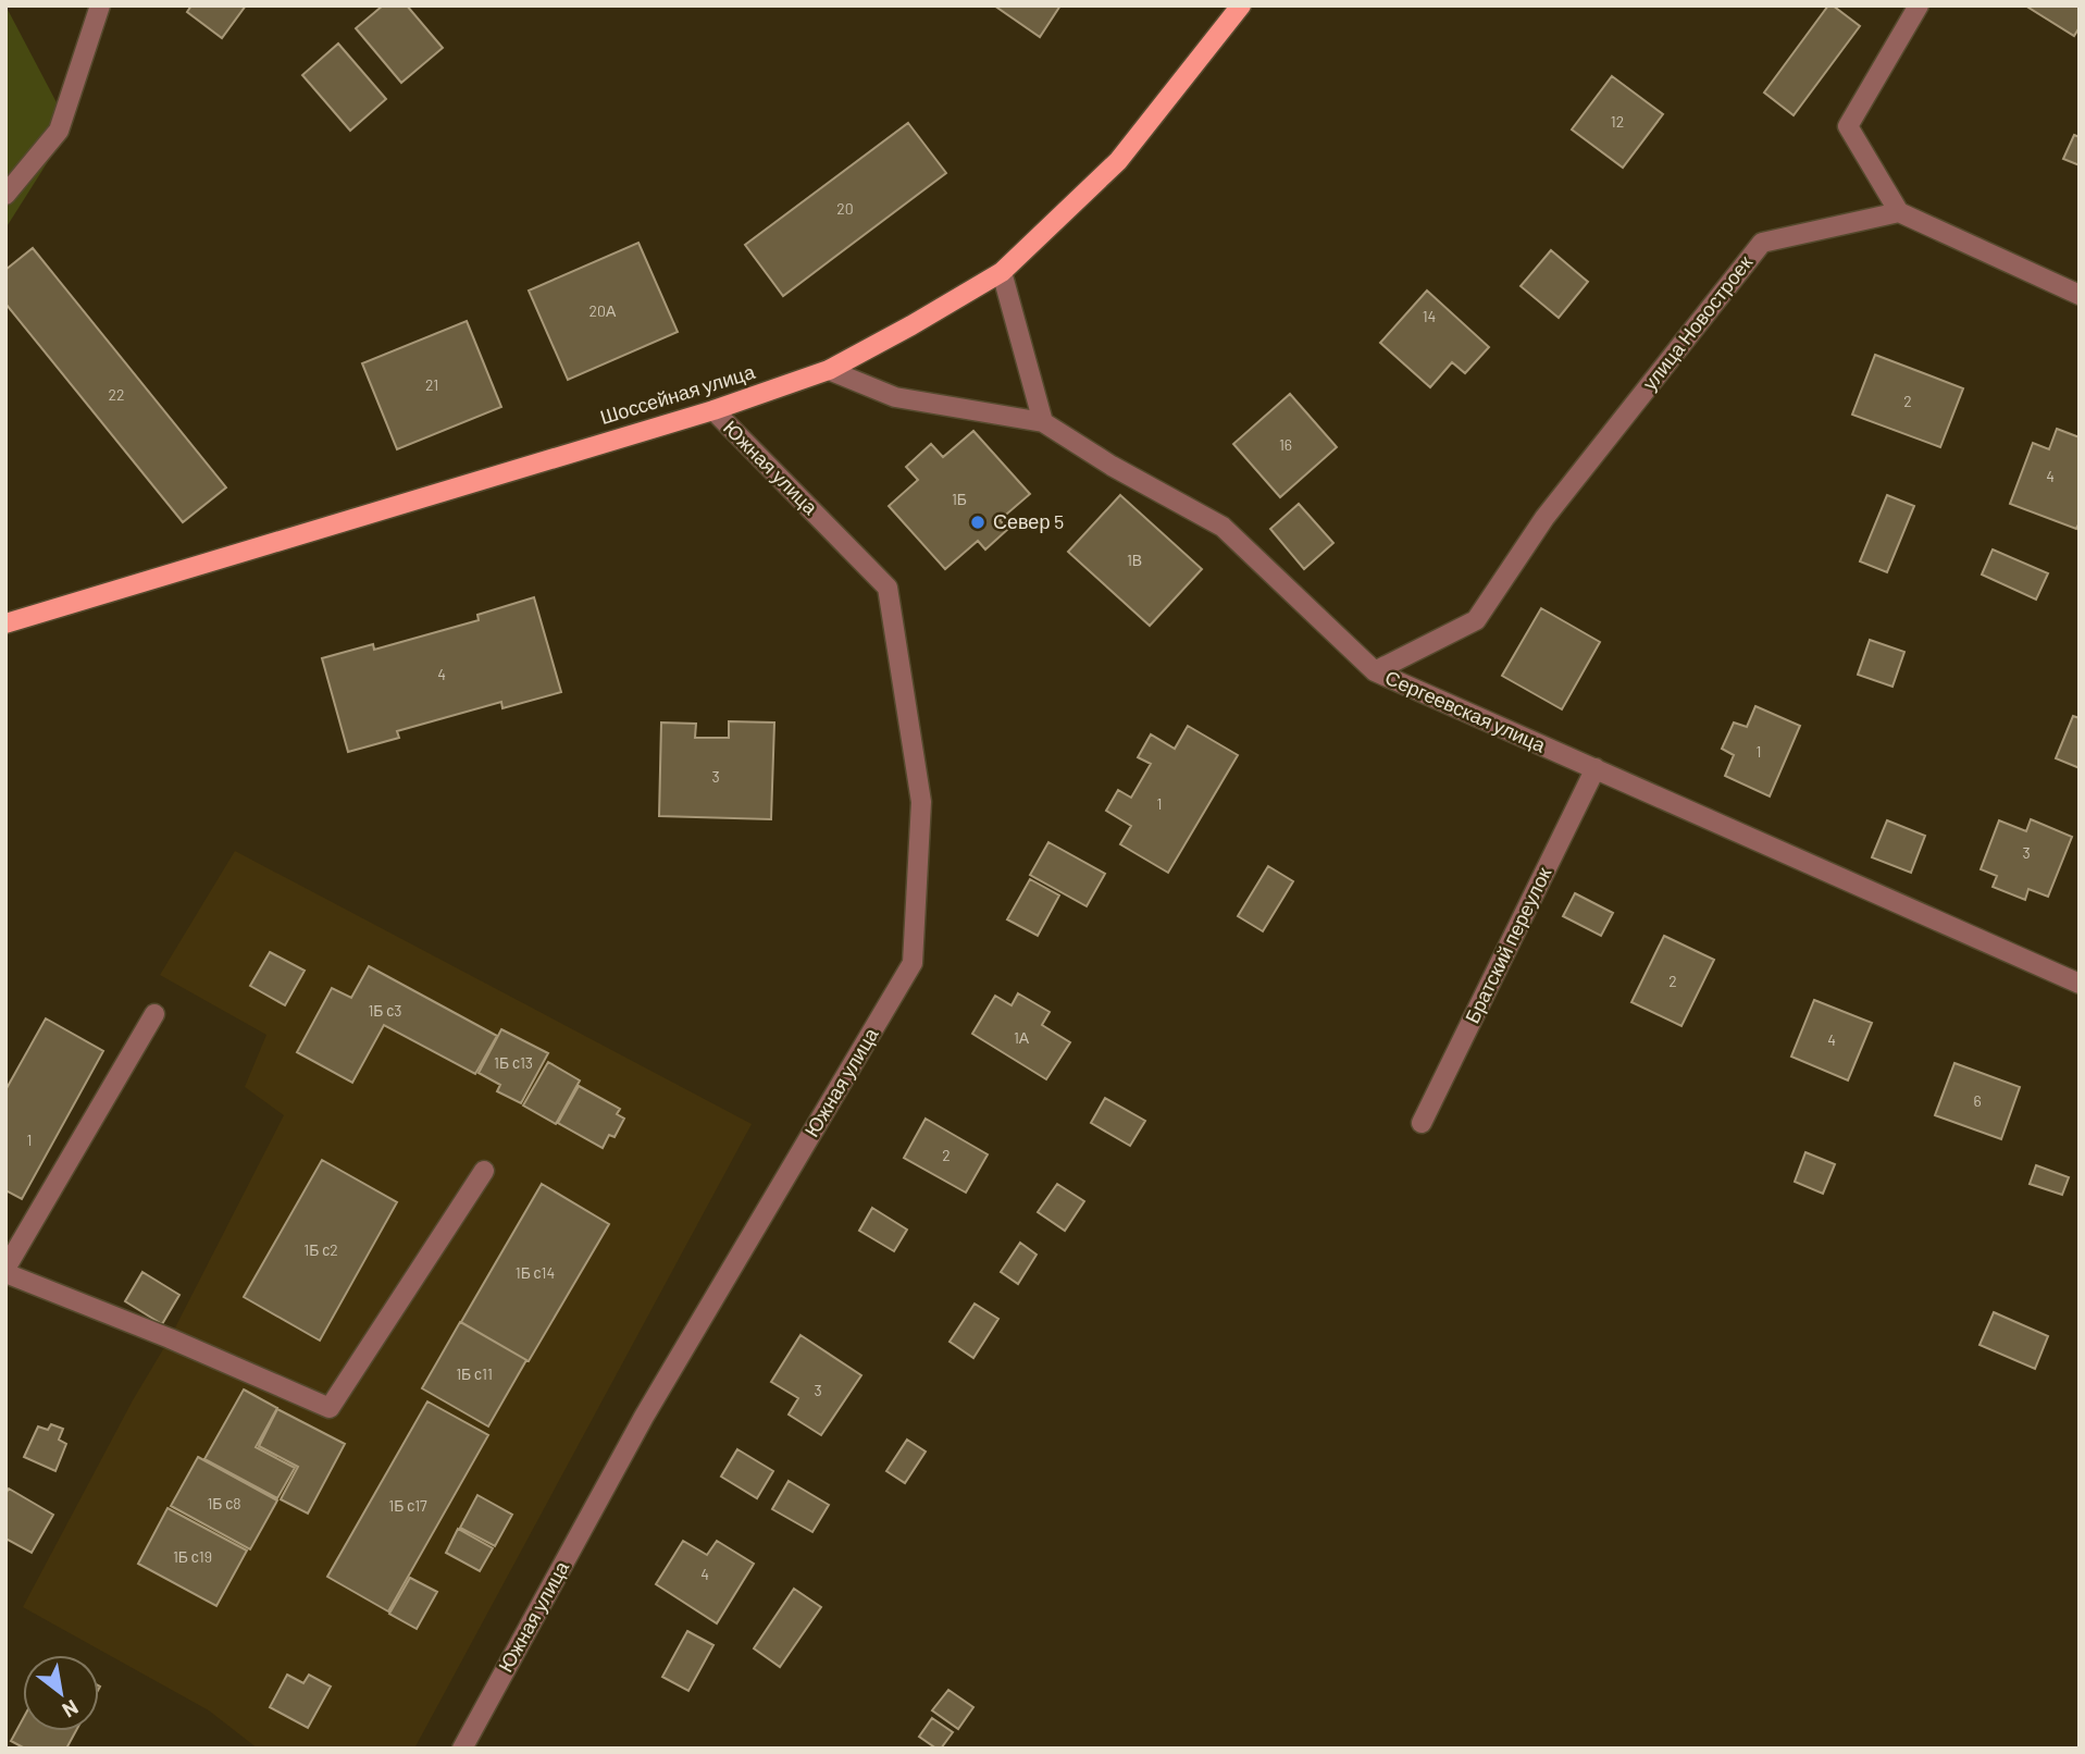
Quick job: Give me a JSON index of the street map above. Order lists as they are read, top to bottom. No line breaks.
{"streets":{"main road":["Шоссейная улица"],"street":["улица Новостроек","Южная улица","Сергеевская улица","Братский переулок"]},"crossings":[["улица Новостроек","Сергеевская улица"],["Шоссейная улица","Южная улица"],["Сергеевская улица","Братский переулок"]],"places":["Север 5"],"house_numbers":["12","20","20А","14","21","22","2","16","4","1Б","1В","4","1","3","1","3","2","1Б с3","1А","4","1Б с13","6","1","2","1Б с2","1Б с14","1Б с11","3","1Б с8","1Б с17","1Б с19","4"],"north":"bottom right"}
